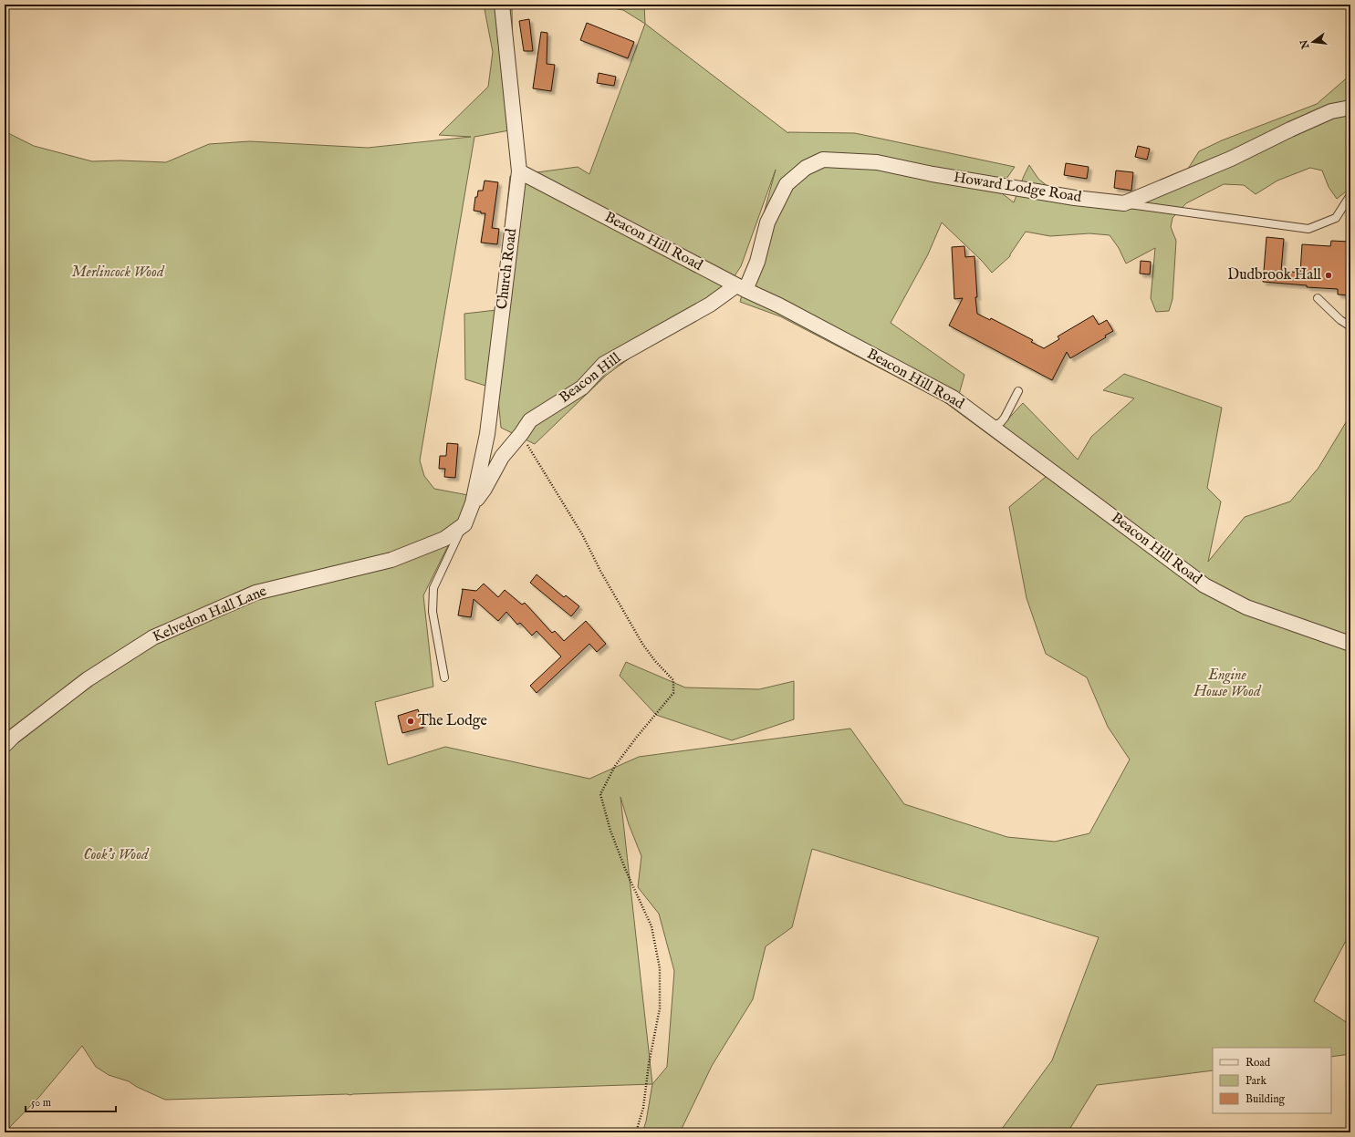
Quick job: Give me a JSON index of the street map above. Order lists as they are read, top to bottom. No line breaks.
{"streets":{"street":["Howard Lodge Road","Beacon Hill Road","Church Road","Beacon Hill","Kelvedon Hall Lane"]},"crossings":[["Howard Lodge Road","Beacon Hill Road"],["Howard Lodge Road","Beacon Hill"],["Beacon Hill Road","Church Road"],["Beacon Hill Road","Beacon Hill"],["Church Road","Beacon Hill"],["Church Road","Kelvedon Hall Lane"]],"parks":["Merlincock Wood","Engine House Wood","Cook's Wood"],"places":["Dudbrook Hall","The Lodge"],"legend":["Road","Park","Building"],"scale_bar":"50 m","north":"left"}
